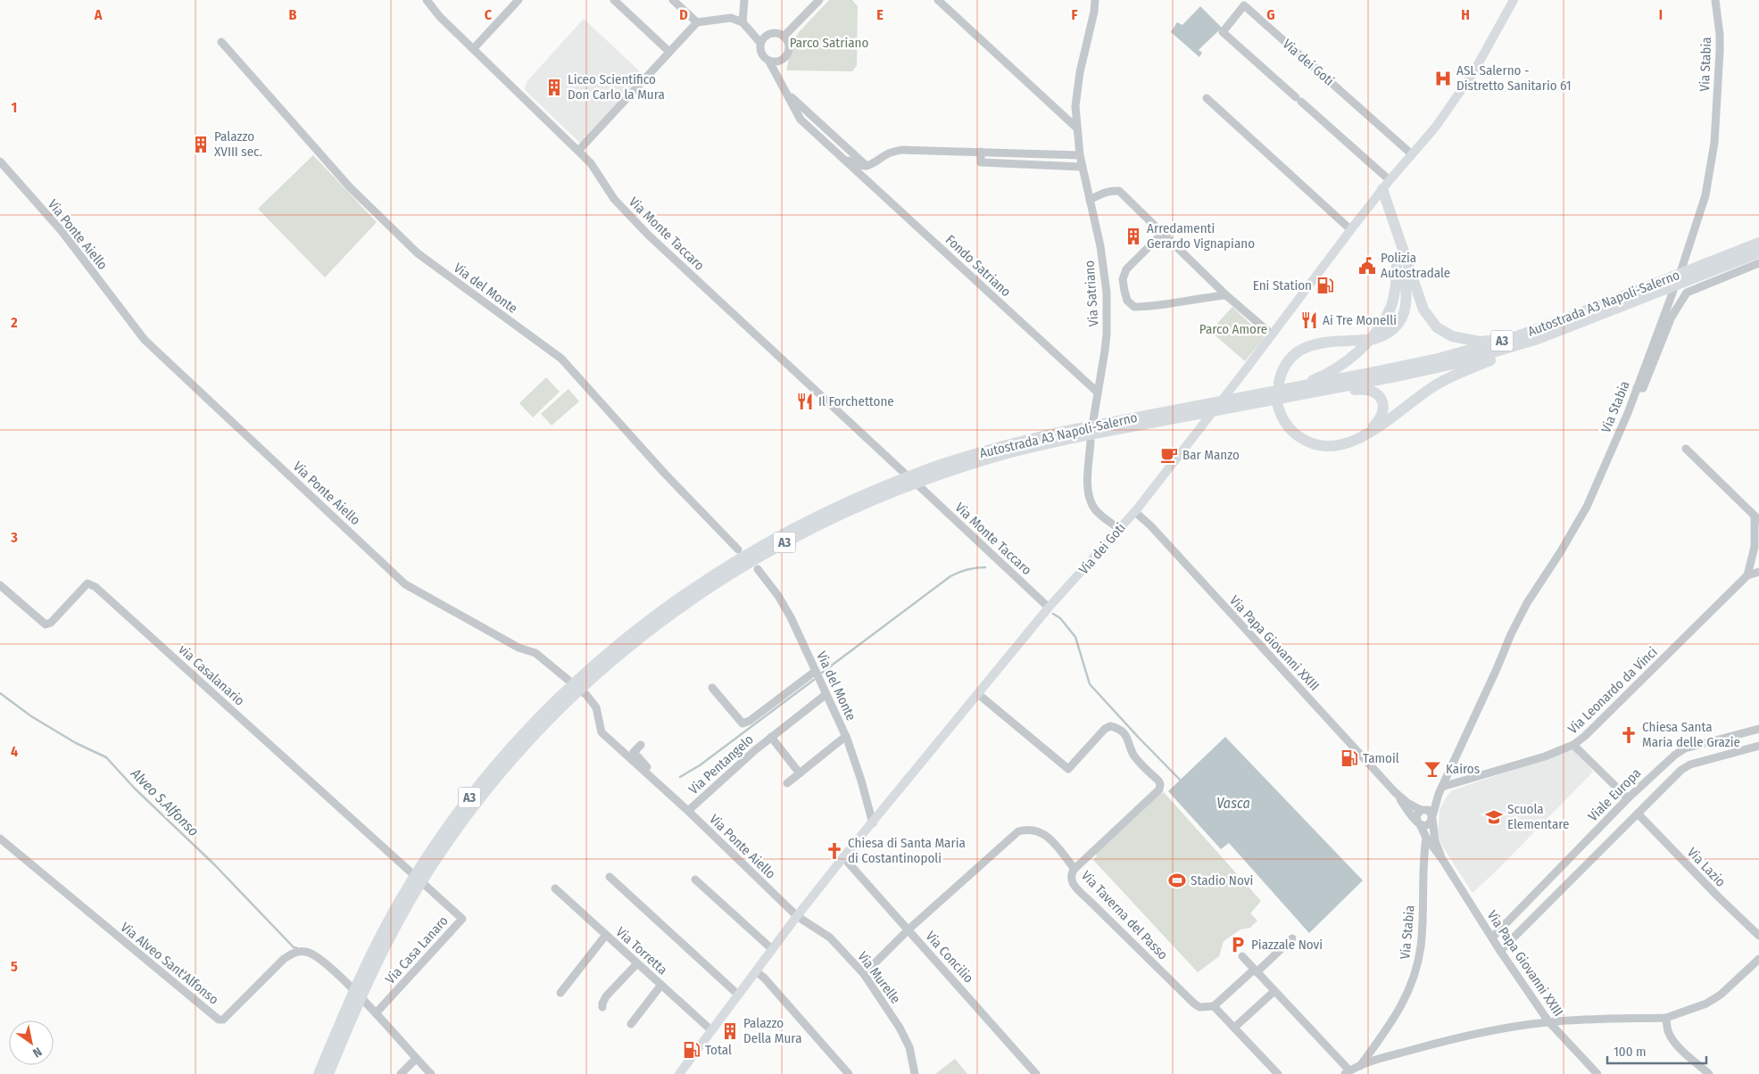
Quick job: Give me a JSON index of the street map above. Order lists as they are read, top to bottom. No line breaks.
{"streets":{"highway":["Autostrada A3 Napoli-Salerno","A3"],"main road":["Via dei Goti"],"street":["Via Stabia","Via Monte Taccaro","Via Ponte Aiello","Fondo Satriano","Via del Monte","Via Satriano","Via Papa Giovanni XXIII","via Casalanario","Via Leonardo da Vinci","Via Pentangelo","Viale Europa","Via Lazio","Via Taverna del Passo","Via Casa Lanaro","Via Torretta","Via Concilio","Via Alveo Sant'Alfonso","Via Murelle"]},"crossings":[["Via dei Goti","Via Monte Taccaro"],["Via dei Goti","Via Ponte Aiello"],["Via dei Goti","Via del Monte"],["Via dei Goti","Via Papa Giovanni XXIII"],["Via dei Goti","Via Taverna del Passo"],["Via dei Goti","Via Torretta"],["Via dei Goti","Via Concilio"],["Via dei Goti","Via Murelle"],["Via Stabia","Via Papa Giovanni XXIII"],["Via Stabia","Via Leonardo da Vinci"],["Via Ponte Aiello","Via Pentangelo"],["Via Ponte Aiello","Via Murelle"],["Fondo Satriano","Via Satriano"],["Via del Monte","Via Pentangelo"],["Via Papa Giovanni XXIII","Viale Europa"],["via Casalanario","Via Casa Lanaro"],["Via Casa Lanaro","Via Alveo Sant'Alfonso"]],"water":["Alveo S.Alfonso","Vasca"],"parks":["Parco Satriano","Parco Amore"],"places":{"hospital":["ASL Salerno - Distretto Sanitario 61"],"building":["Liceo Scientifico Don Carlo la Mura","Palazzo XVIII sec.","Arredamenti Gerardo Vignapiano","Palazzo Della Mura"],"public building":["Polizia Autostradale"],"fuel station":["Eni Station","Tamoil","Total"],"restaurant":["Ai Tre Monelli","Il Forchettone"],"cafe":["Bar Manzo"],"church":["Chiesa Santa Maria delle Grazie","Chiesa di Santa Maria di Costantinopoli"],"bar":["Kairos"],"school or university":["Scuola Elementare"],"sports":["Stadio Novi"],"parking":["Piazzale Novi"]},"scale_bar":"100 m","north":"bottom right","grid":{"columns":["A","B","C","D","E","F","G","H","I"],"rows":["1","2","3","4","5"]}}
